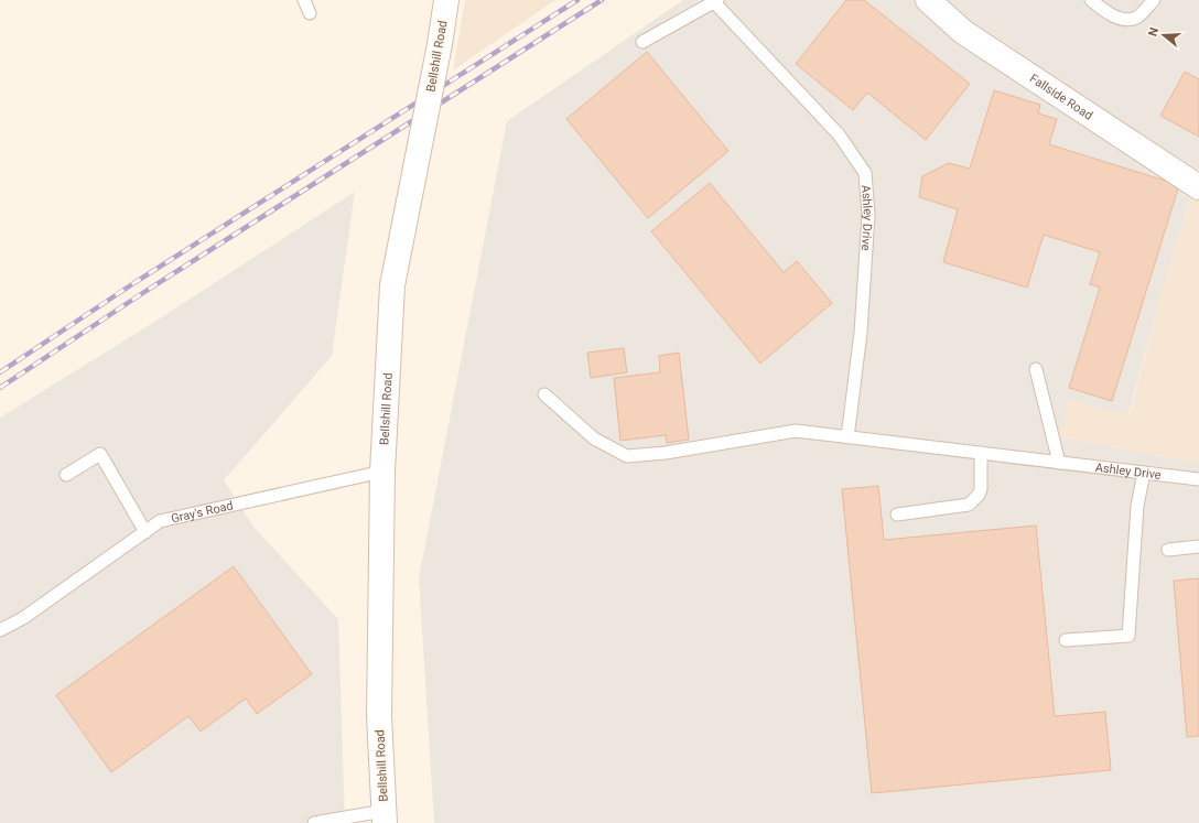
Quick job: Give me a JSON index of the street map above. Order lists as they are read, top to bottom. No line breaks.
{"streets":{"main road":["Bellshill Road","Fallside Road"],"lane":["Ashley Drive","Gray's Road"]},"crossings":[["Bellshill Road","Gray's Road"]],"north":"left"}
